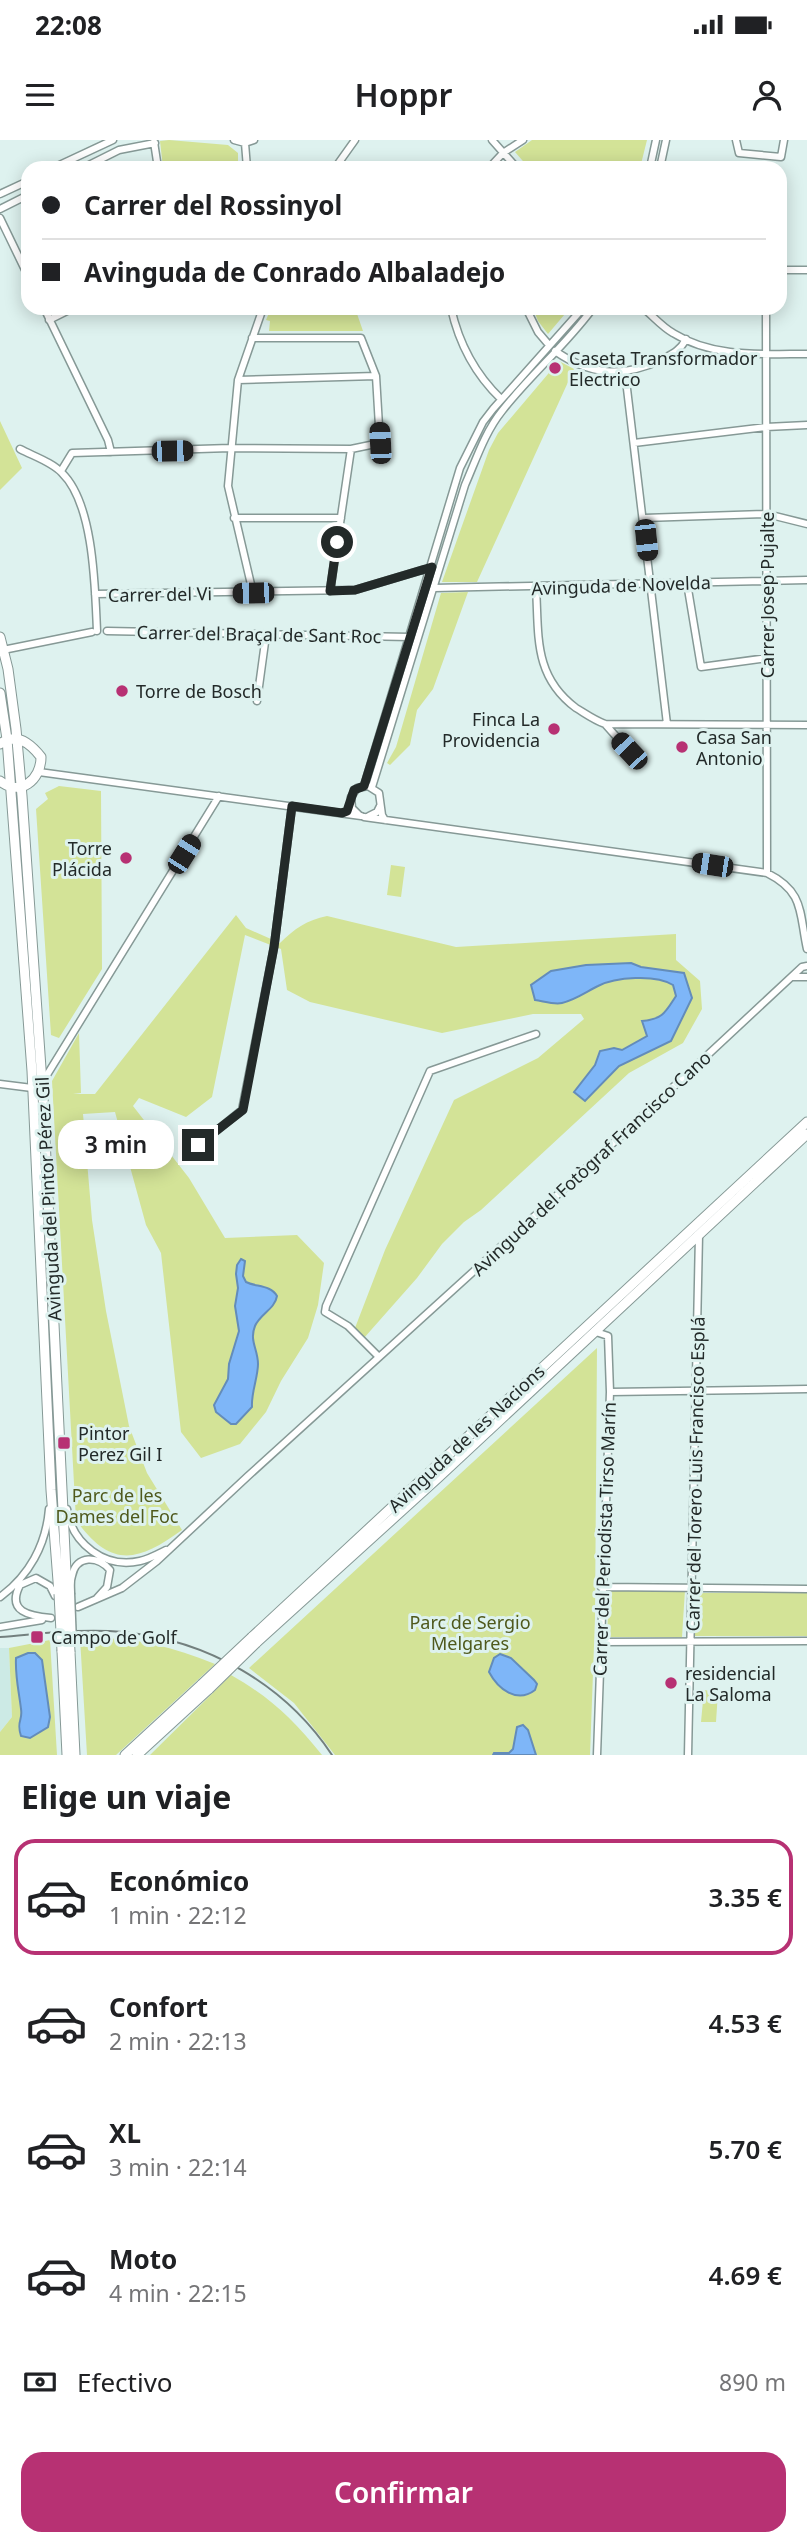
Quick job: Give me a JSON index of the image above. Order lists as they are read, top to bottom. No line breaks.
{"streets":{"main road":["Avinguda del Pintor Pérez Gil","Avinguda de les Nacions"],"street":["Avinguda de Novelda","Carrer del Vi","Carrer Josep Pujalte","Carrer del Braçal de Sant Roc","Avinguda del Fotògraf Francisco Cano","Carrer del Torero Luis Francisco Esplá","Carrer del Periodista Tirso Marín"]},"crossings":[["Avinguda de Novelda","Carrer Josep Pujalte"],["Carrer Josep Pujalte","Avinguda del Fotògraf Francisco Cano"],["Avinguda del Fotògraf Francisco Cano","Avinguda del Pintor Pérez Gil"],["Avinguda de les Nacions","Carrer del Torero Luis Francisco Esplá"],["Avinguda de les Nacions","Carrer del Periodista Tirso Marín"]],"parks":["Parc de les Dames del Foc","Parc de Sergio Melgares"],"places":{"other":["Caseta Transformador Electrico","Torre de Bosch","Finca La Providencia","Casa San Antonio","Torre Plácida","residencial La Saloma"],"transit":["Pintor Perez Gil I","Campo de Golf"]},"page":{"status":"22:08","header":"Hoppr","banner":["Carrer del Rossinyol","Avinguda de Conrado Albaladejo"],"bubble":"3 min","heading":"Elige un viaje","list":[{"name":"Económico","note":"1 min · 22:12","value":"3.35 €"},{"name":"Confort","note":"2 min · 22:13","value":"4.53 €"},{"name":"XL","note":"3 min · 22:14","value":"5.70 €"},{"name":"Moto","note":"4 min · 22:15","value":"4.69 €"}],"pay":["Efectivo","890 m"],"buttons":"Confirmar"}}
